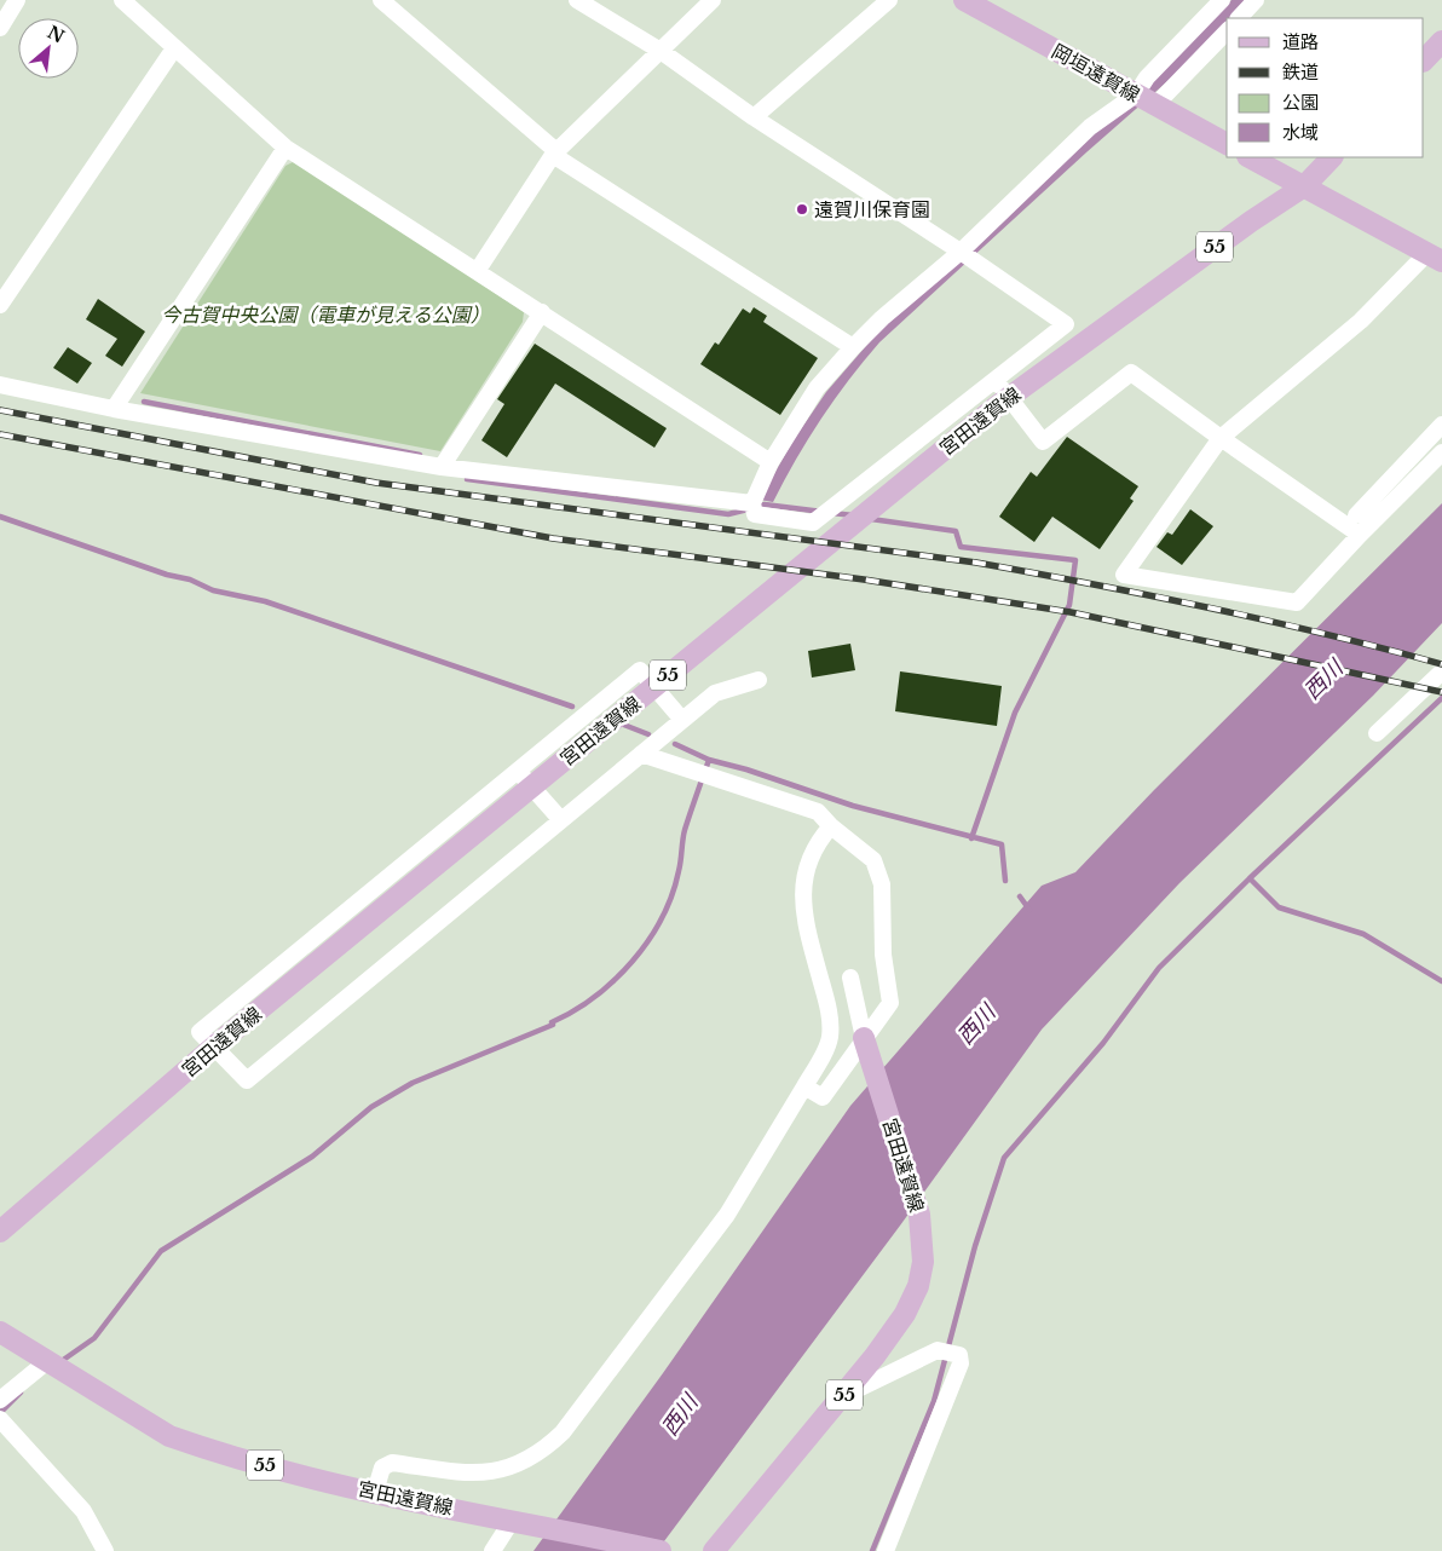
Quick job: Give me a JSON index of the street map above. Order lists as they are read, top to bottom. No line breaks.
{"streets":{"main road":["岡垣遠賀線","55","宮田遠賀線"]},"water":["西川"],"parks":["今古賀中央公園（電車が見える公園）"],"places":["遠賀川保育園"],"legend":["道路","鉄道","公園","水域"],"north":"top right"}
